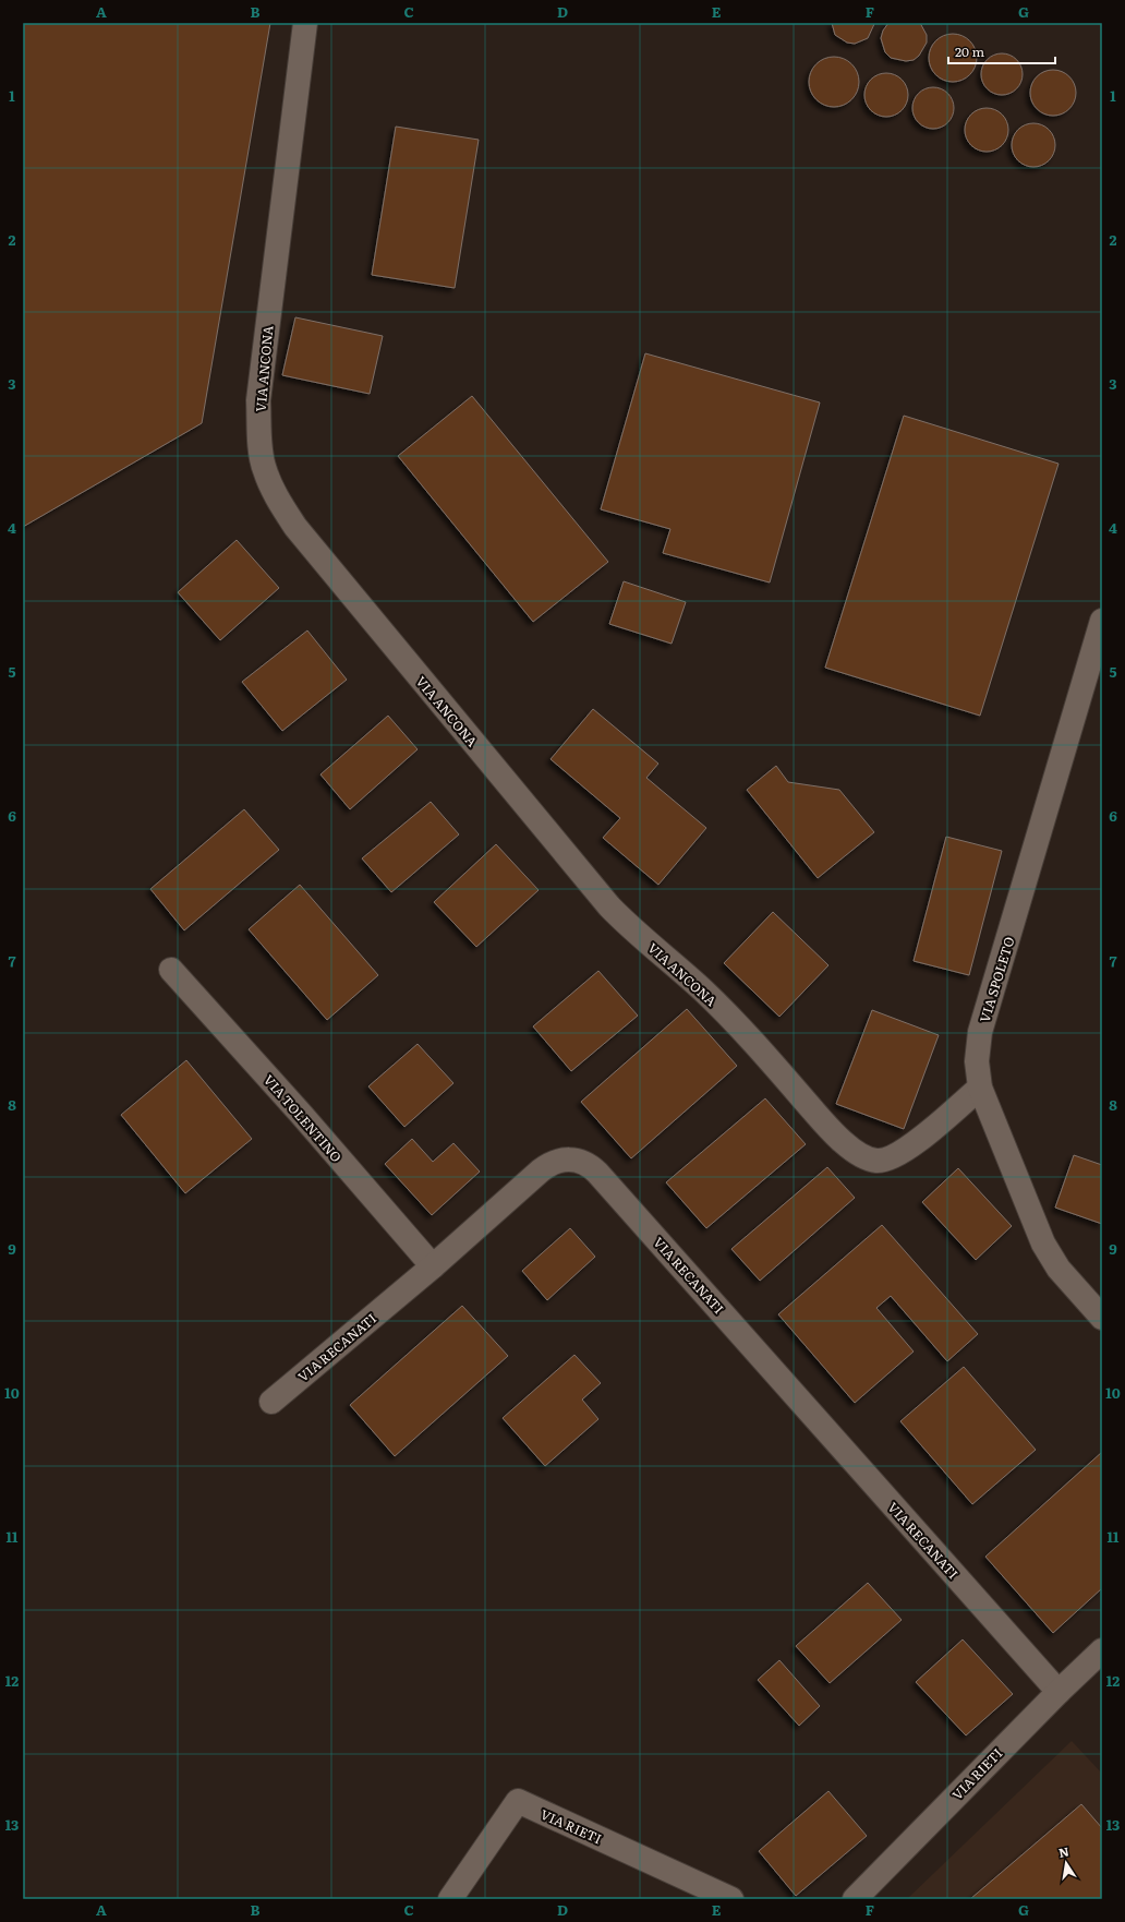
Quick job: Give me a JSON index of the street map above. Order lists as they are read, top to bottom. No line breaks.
{"streets":{"street":["VIA ANCONA","VIA SPOLETO","VIA TOLENTINO","VIA RECANATI","VIA RIETI"]},"crossings":[["VIA ANCONA","VIA SPOLETO"],["VIA TOLENTINO","VIA RECANATI"],["VIA RECANATI","VIA RIETI"]],"scale_bar":"20 m","north":"top","grid":{"columns":["A","B","C","D","E","F","G"],"rows":["1","2","3","4","5","6","7","8","9","10","11","12","13"]}}
